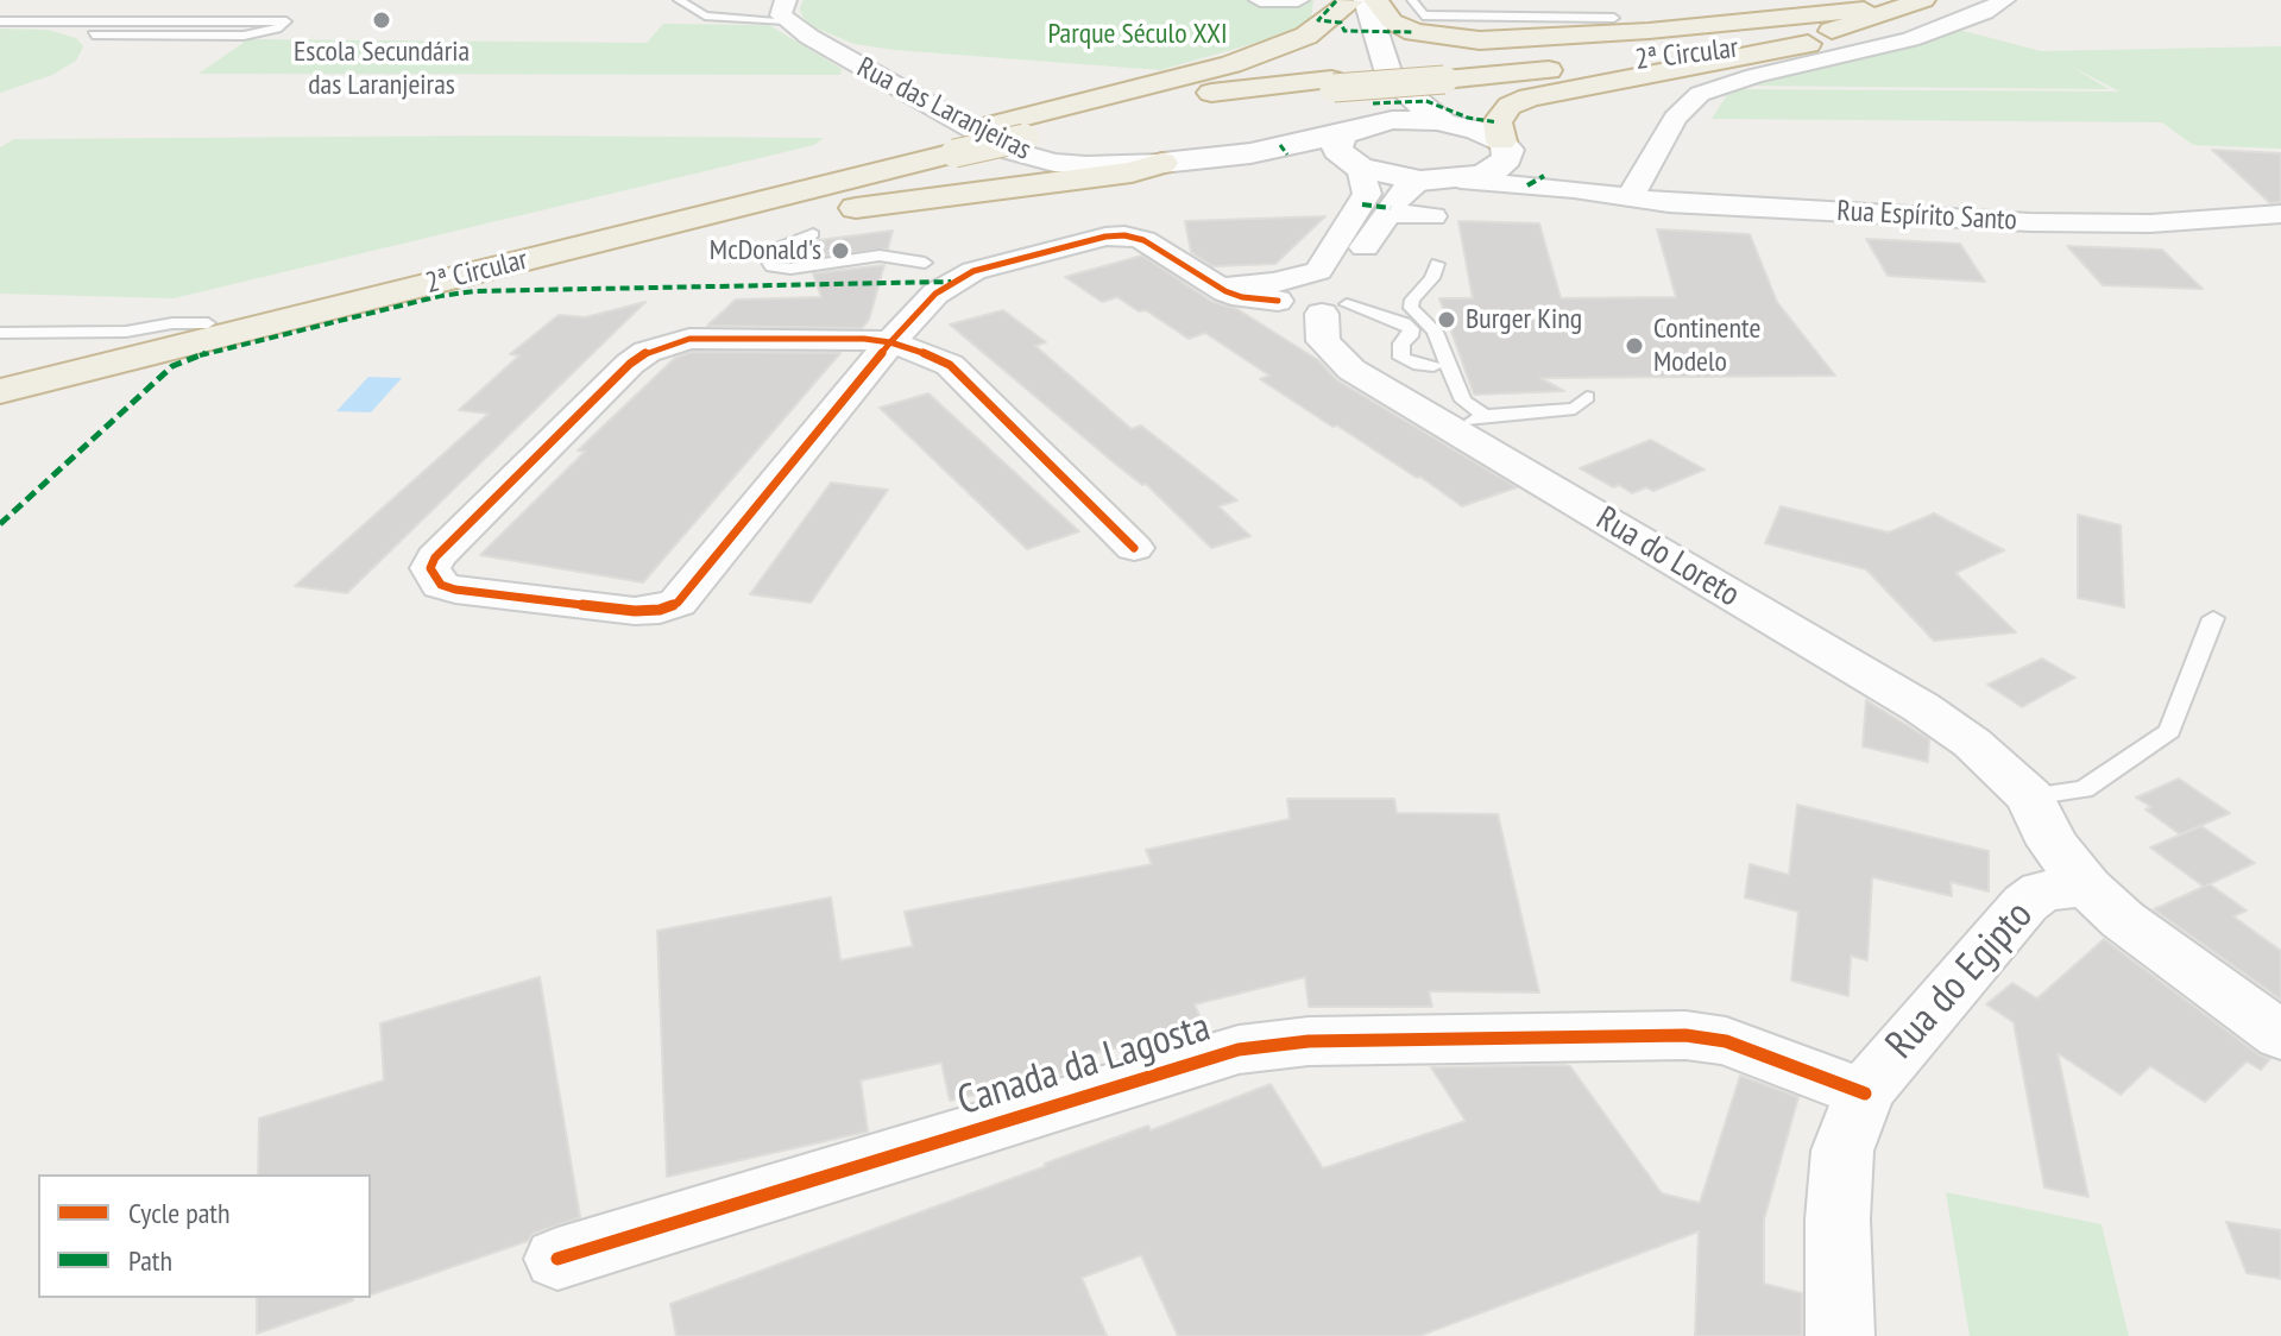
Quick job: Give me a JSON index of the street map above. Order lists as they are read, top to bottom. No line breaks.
{"streets":{"highway":["2ª Circular"],"main road":["Rua das Laranjeiras"],"street":["Rua Espírito Santo","Rua do Loreto","Rua do Egipto","Canada da Lagosta"]},"crossings":[["Rua do Egipto","Canada da Lagosta"]],"parks":["Parque Século XXI"],"places":["Escola Secundária das Laranjeiras","McDonald's","Burger King","Continente Modelo"],"legend":["Cycle path","Path"]}
